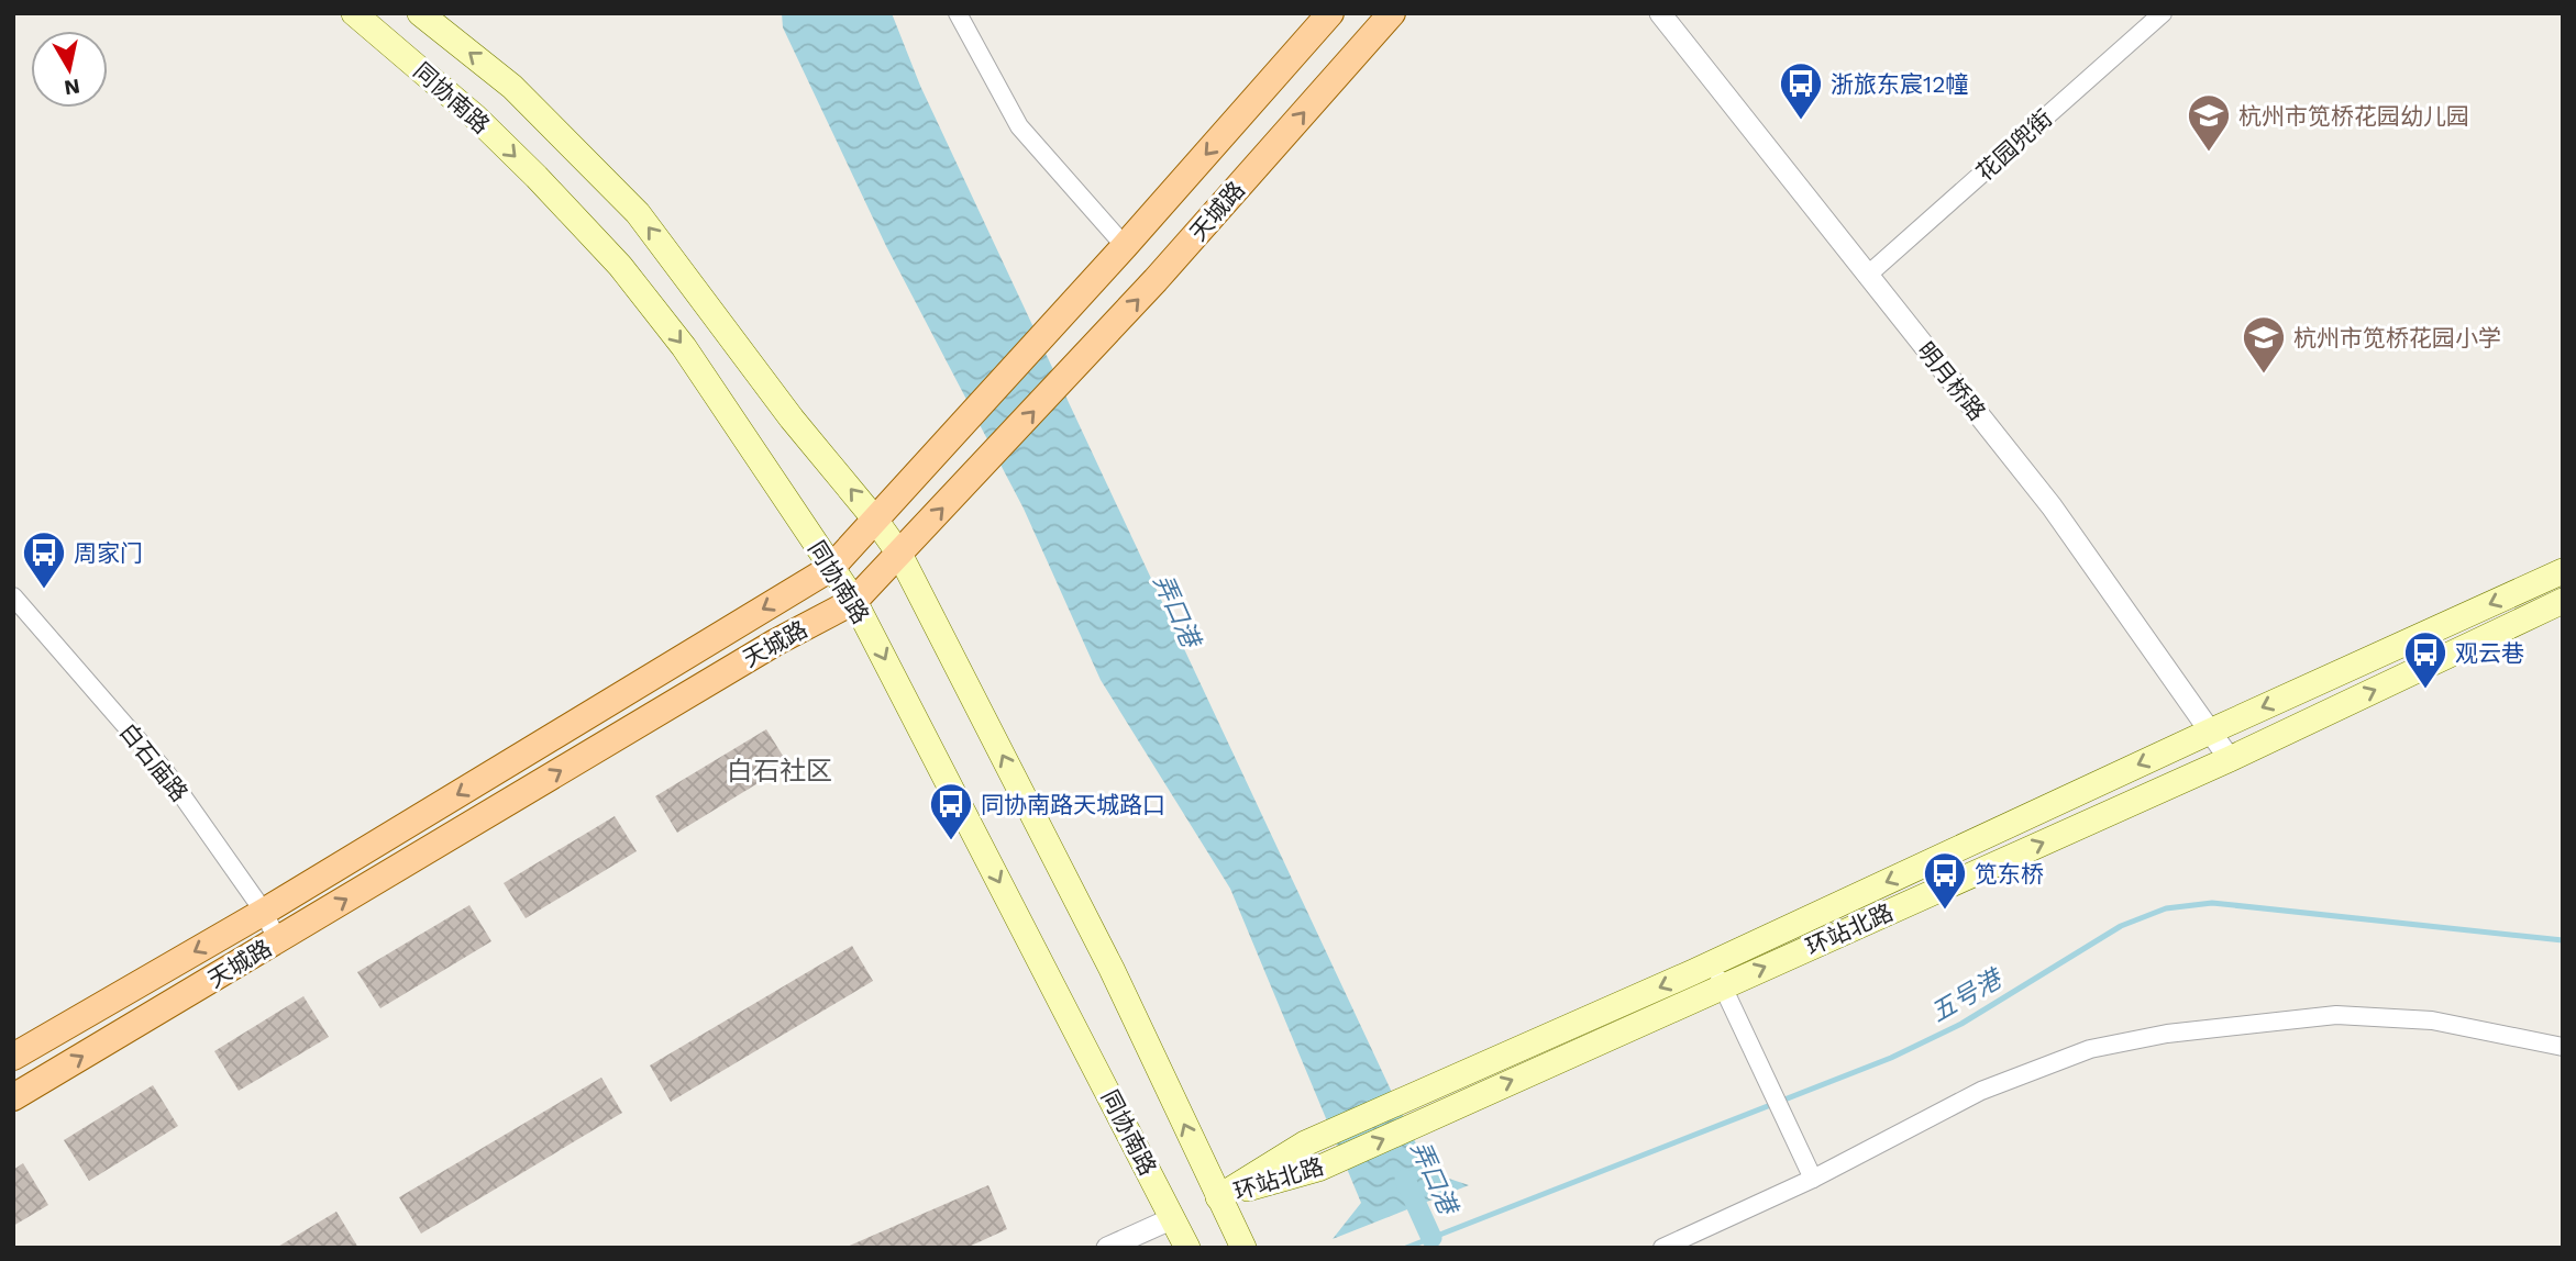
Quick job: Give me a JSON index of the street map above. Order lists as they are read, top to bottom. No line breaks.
{"streets":{"main road":["同协南路","天城路","环站北路"],"street":["花园兜街","明月桥路","白石庙路"]},"crossings":[["同协南路","天城路"],["同协南路","环站北路"],["花园兜街","明月桥路"],["天城路","白石庙路"],["明月桥路","环站北路"]],"districts":["白石社区"],"water":["弄口港","五号港"],"places":{"bus stop":["浙旅东宸12幢","周家门","观云巷","同协南路天城路口","笕东桥"],"school or university":["杭州市笕桥花园幼儿园","杭州市笕桥花园小学"]},"north":"bottom"}
